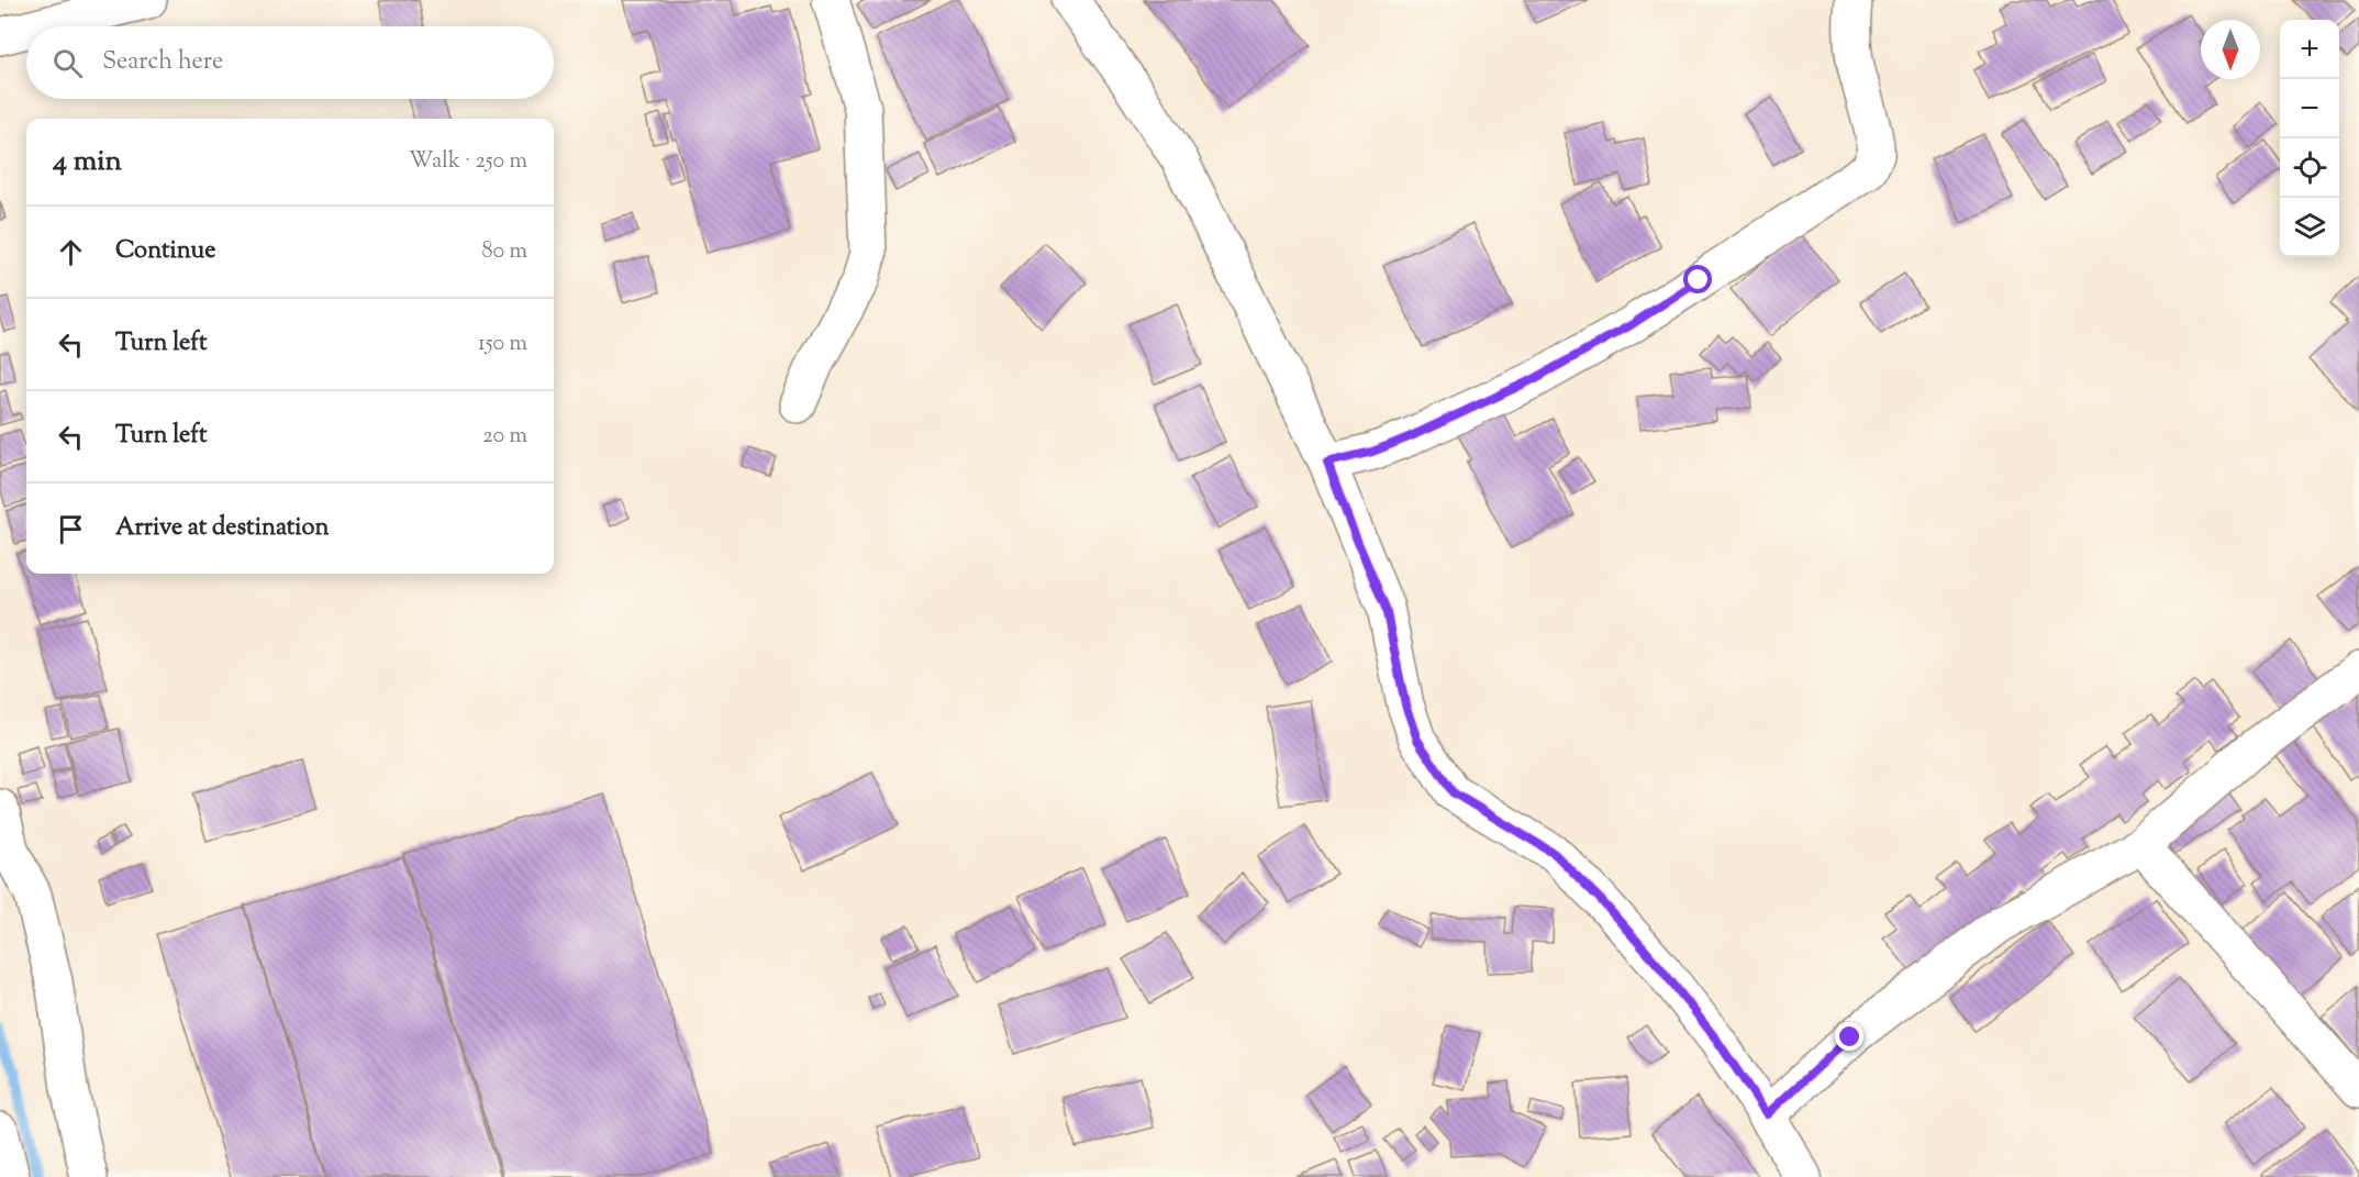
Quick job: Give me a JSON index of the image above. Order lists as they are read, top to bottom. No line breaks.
{"north":"bottom","page":{"map_buttons":["+","−"],"search":"Search here","heading":["4 min","Walk · 250 m"],"list":[["Continue","80 m"],["Turn left","150 m"],["Turn left","20 m"],"Arrive at destination"]}}
